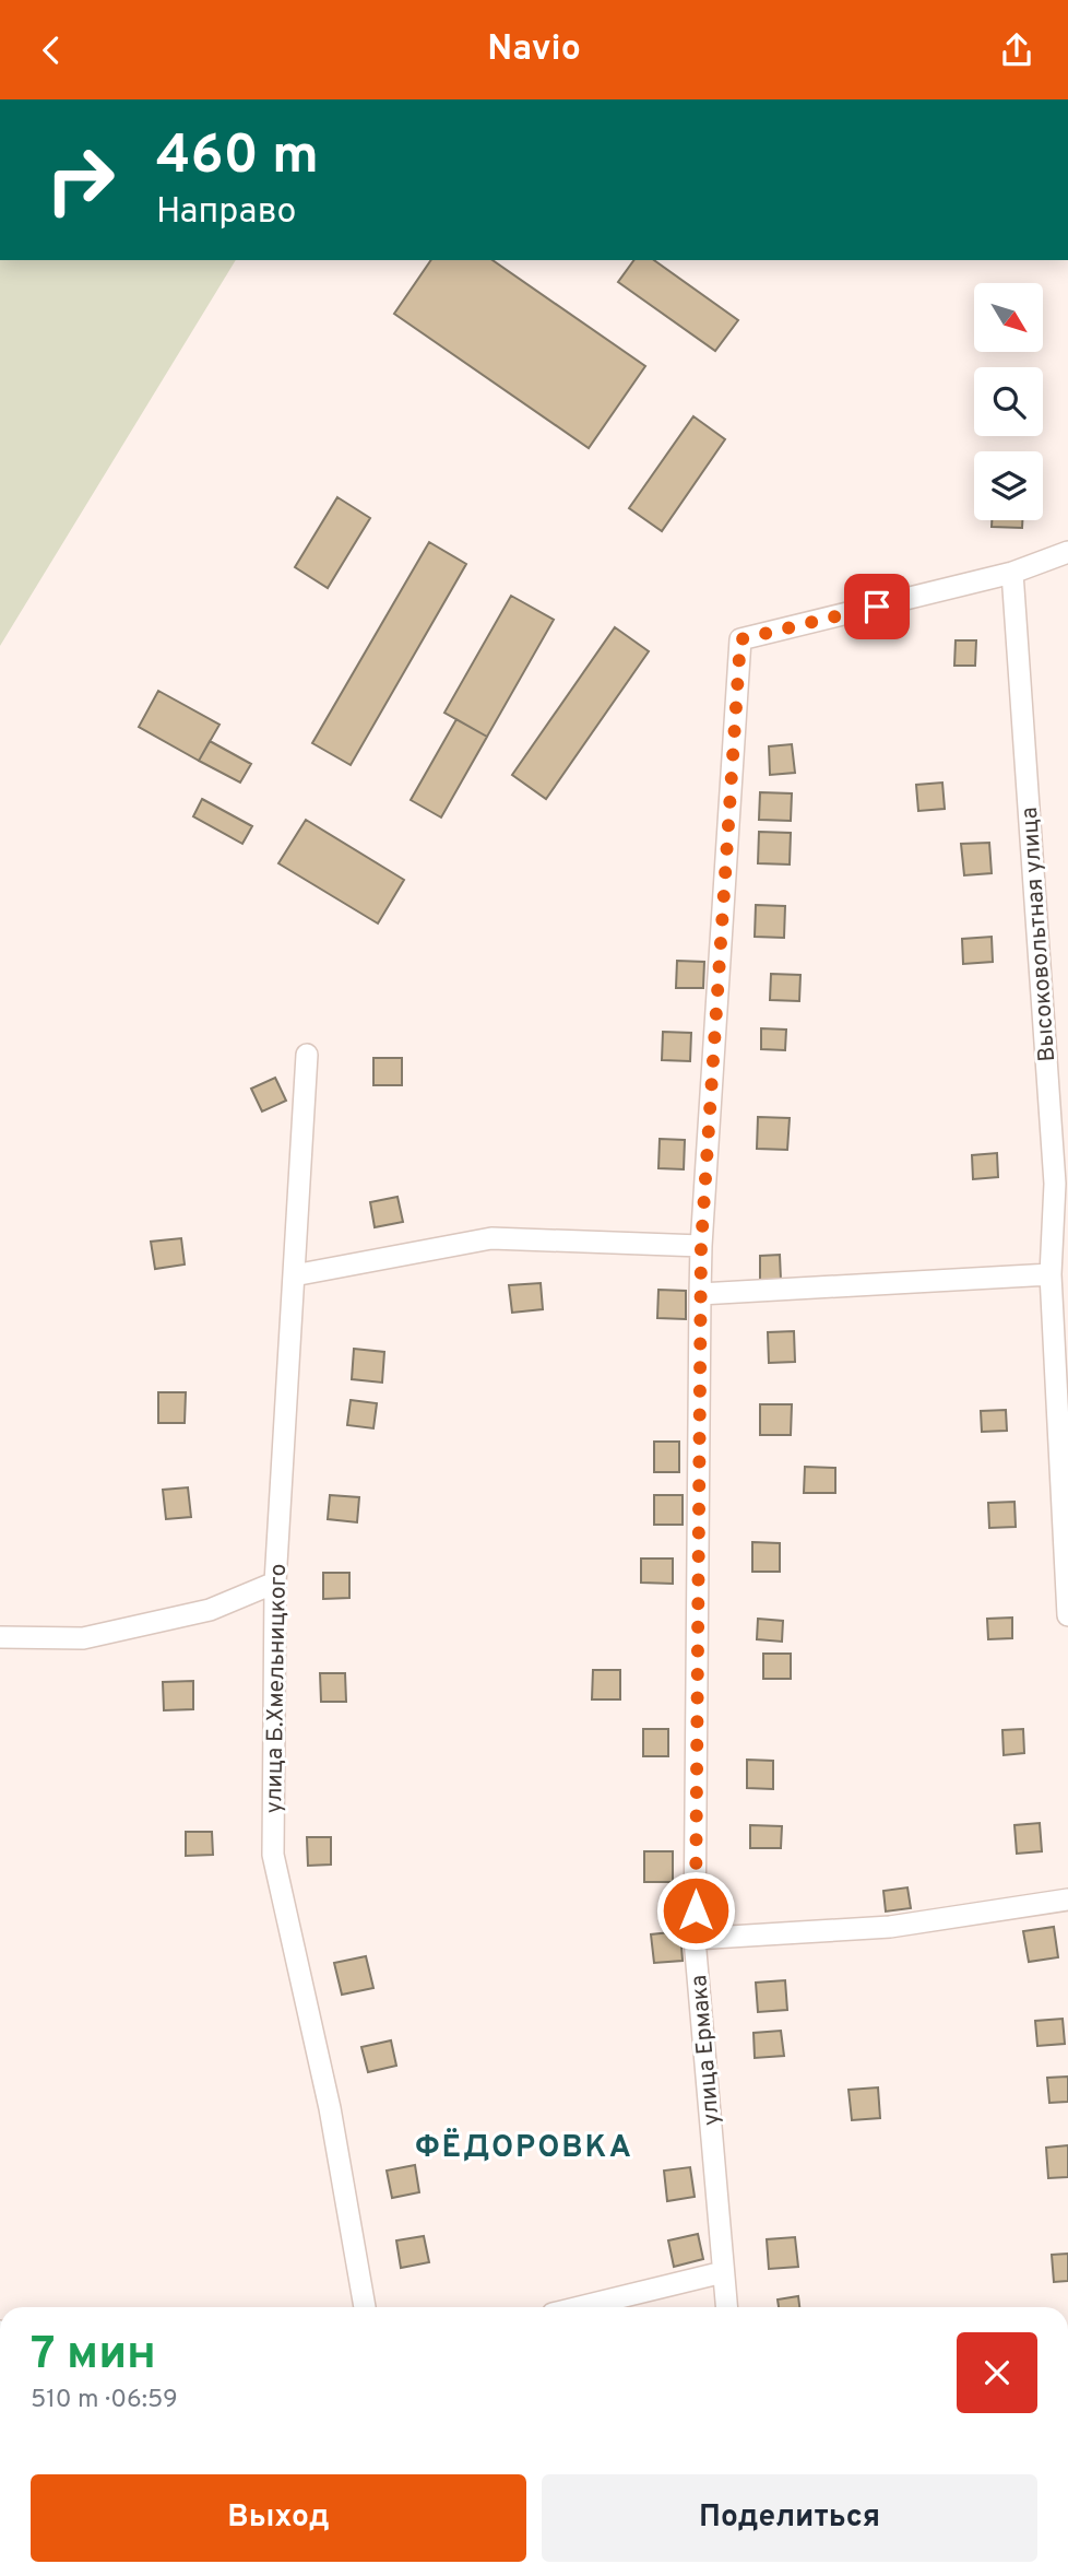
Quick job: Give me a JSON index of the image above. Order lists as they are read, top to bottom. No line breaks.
{"streets":{"street":["Высоковольтная улица","улица Б.Хмельницкого","улица Ермака"]},"crossings":[["Высоковольтная улица","улица Ермака"]],"districts":["ФЁДОРОВКА"],"north":"bottom right","page":{"header":"Navio","turn":["460 m","Направо"],"heading":["7 мин","510 m · 06:59"],"buttons":["Выход","Поделиться"]}}
